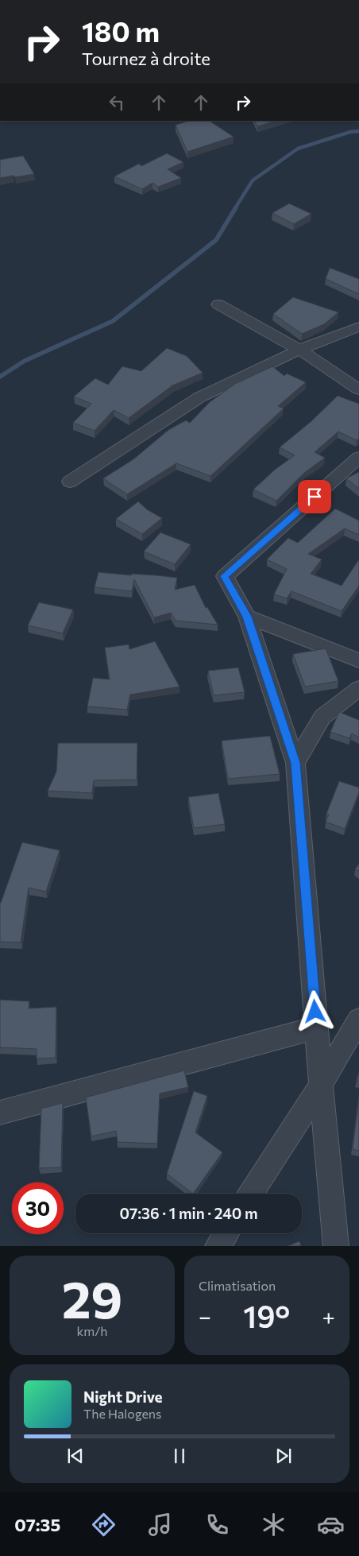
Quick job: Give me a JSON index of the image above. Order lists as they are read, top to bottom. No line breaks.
{"page":{"turn":["180 m","Tournez à droite"],"limit":"30","trip":"07:36 · 1 min · 240 m","tile":[["29","km/h"],"Climatisation"],"heat":["−","19°","+"],"song":["Night Drive","The Halogens"],"tabs":"07:35"}}
